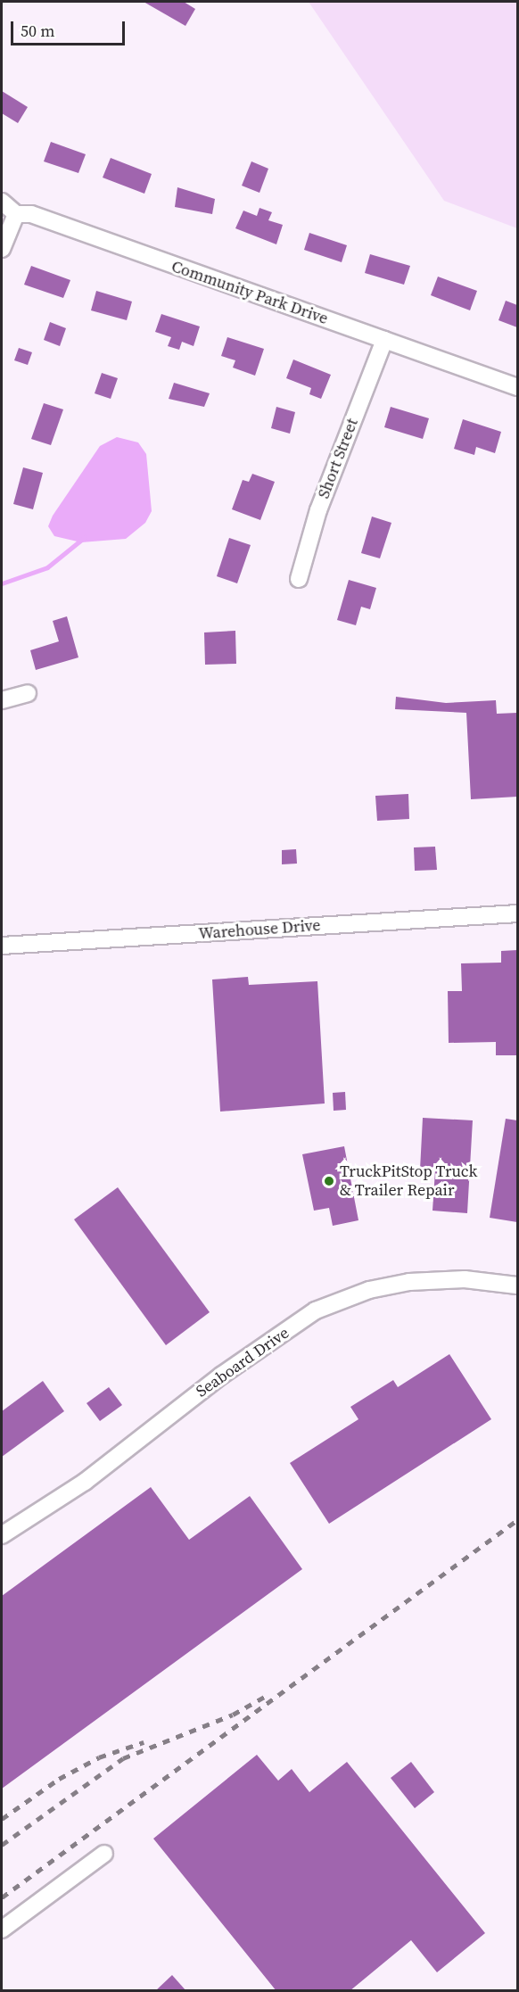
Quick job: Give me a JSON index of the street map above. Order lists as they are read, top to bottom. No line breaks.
{"streets":{"street":["Community Park Drive","Short Street","Warehouse Drive","Seaboard Drive"]},"crossings":[["Community Park Drive","Short Street"]],"places":["TruckPitStop Truck & Trailer Repair"],"scale_bar":"50 m"}
